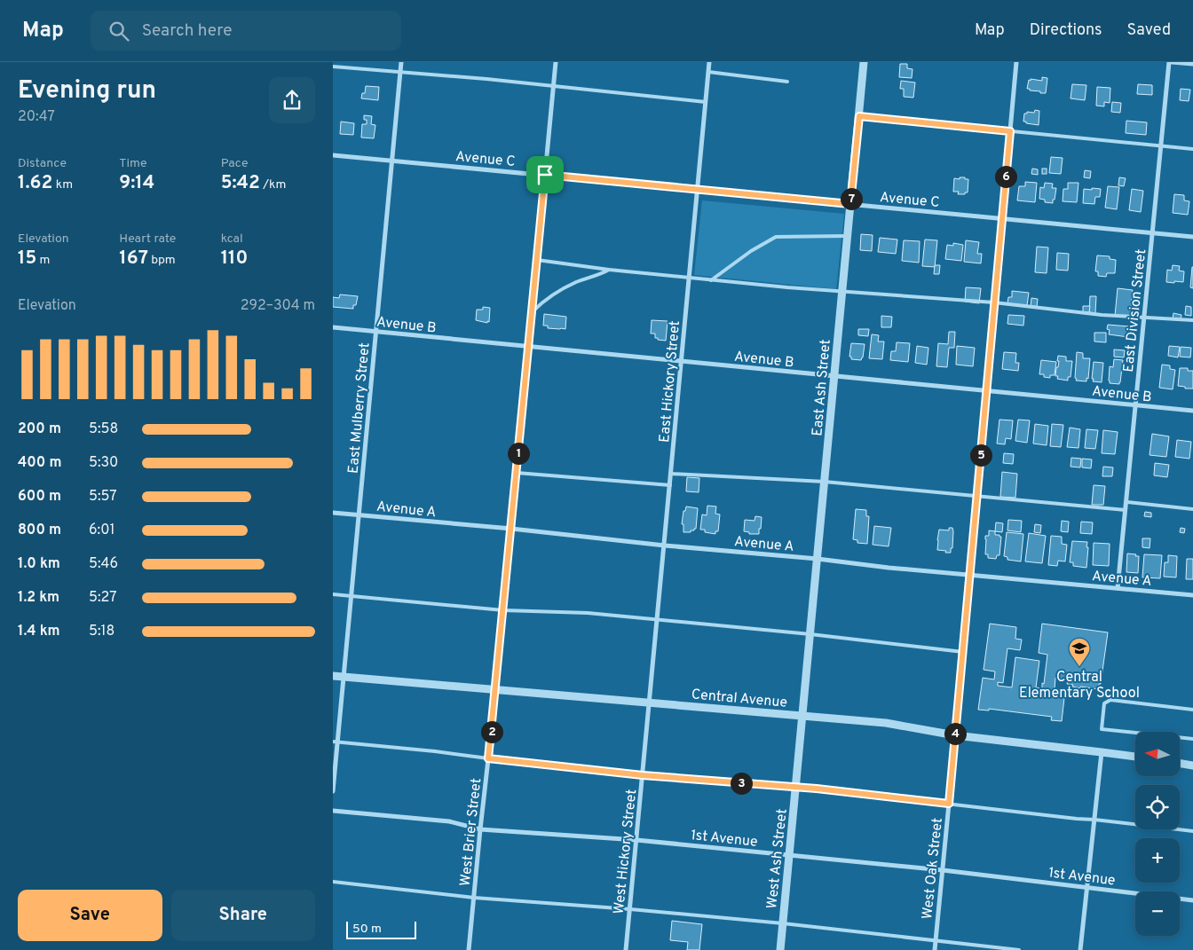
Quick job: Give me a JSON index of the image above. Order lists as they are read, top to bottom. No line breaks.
{"streets":{"street":["Avenue C","East Division Street","Avenue B","East Hickory Street","East Ash Street","East Mulberry Street","Avenue A","Central Avenue","West Brier Street","1st Avenue","West Hickory Street","West Ash Street","West Oak Street"]},"crossings":[["Avenue C","East Division Street"],["Avenue C","East Hickory Street"],["Avenue C","East Ash Street"],["Avenue C","East Mulberry Street"],["Avenue C","West Brier Street"],["Avenue C","West Oak Street"],["East Division Street","Avenue B"],["East Division Street","Avenue A"],["Avenue B","East Hickory Street"],["Avenue B","East Ash Street"],["Avenue B","East Mulberry Street"],["Avenue B","West Brier Street"],["Avenue B","West Oak Street"],["East Hickory Street","Avenue A"],["East Hickory Street","Central Avenue"],["East Hickory Street","West Hickory Street"],["East Ash Street","Avenue A"],["East Ash Street","Central Avenue"],["East Ash Street","West Ash Street"],["East Mulberry Street","Avenue A"],["East Mulberry Street","Central Avenue"],["Avenue A","West Brier Street"],["Avenue A","West Oak Street"],["Central Avenue","West Brier Street"],["Central Avenue","West Hickory Street"],["Central Avenue","West Ash Street"],["Central Avenue","West Oak Street"],["West Brier Street","1st Avenue"],["1st Avenue","West Hickory Street"],["1st Avenue","West Ash Street"],["1st Avenue","West Oak Street"]],"places":{"school or university":["Central Elementary School"]},"scale_bar":"50 m","north":"left","page":{"header":"Map","search":"Search here","nav":["Map","Directions","Saved"],"heading":["Evening run","20:47"],"stats":[["Distance","1.62 km"],["Time","9:14"],["Pace","5:42 /km"],["Elevation","15 m"],["Heart rate","167 bpm"],["kcal","110"]],"pins":["6","7","1","5","2","4","3"],"chart":["Elevation","292–304 m"],"list":[{"name":"200 m","note":"5:58"},{"name":"400 m","note":"5:30"},{"name":"600 m","note":"5:57"},{"name":"800 m","note":"6:01"},{"name":"1.0 km","note":"5:46"},{"name":"1.2 km","note":"5:27"},{"name":"1.4 km","note":"5:18"}],"map_buttons":["+","−"],"buttons":["Save","Share"],"scale":"50 m"}}
